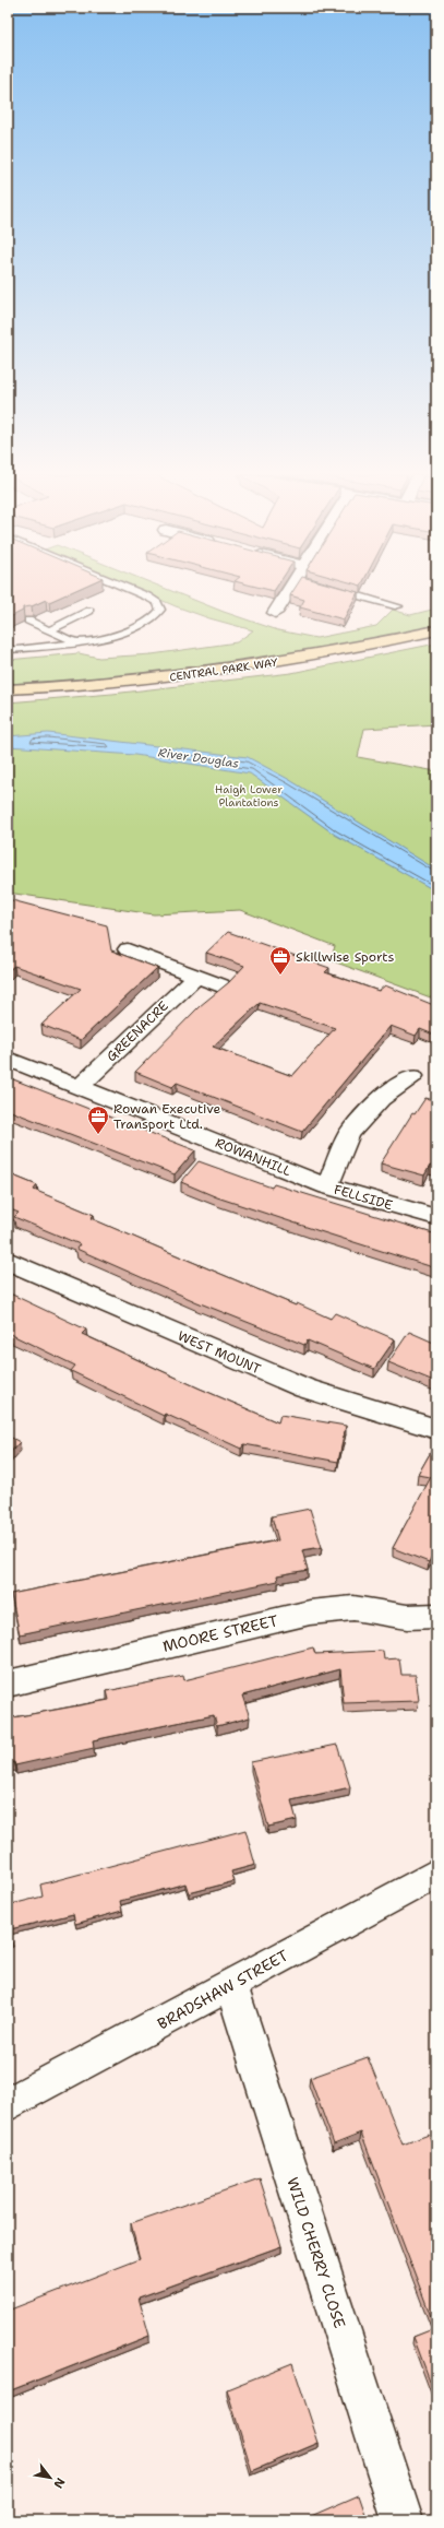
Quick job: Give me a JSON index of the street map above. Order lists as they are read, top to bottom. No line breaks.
{"streets":{"highway":["CENTRAL PARK WAY"],"street":["GREENACRE","ROWANHILL","FELLSIDE","WEST MOUNT","MOORE STREET","BRADSHAW STREET","WILD CHERRY CLOSE"]},"crossings":[["GREENACRE","ROWANHILL"],["ROWANHILL","FELLSIDE"],["BRADSHAW STREET","WILD CHERRY CLOSE"]],"water":["River Douglas"],"parks":["Haigh Lower Plantations"],"places":{"office":["Skillwise Sports","Rowan Executive Transport Ltd."]},"north":"bottom right"}
